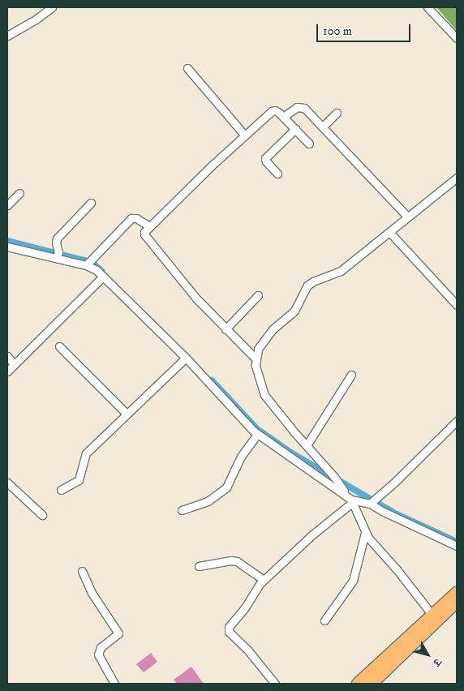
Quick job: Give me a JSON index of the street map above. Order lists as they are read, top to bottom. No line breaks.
{"scale_bar":"100 m","north":"bottom right"}
